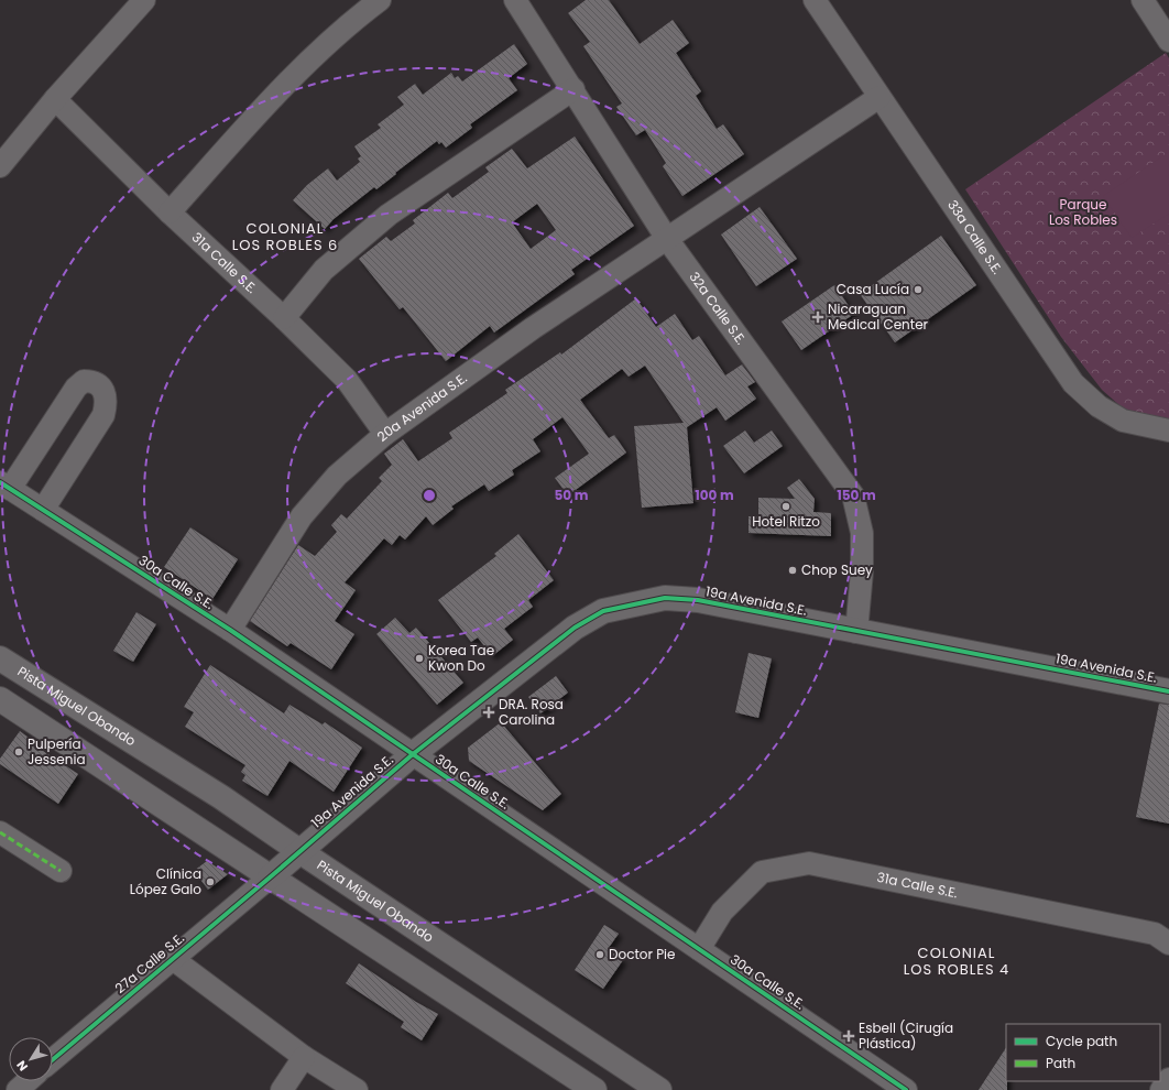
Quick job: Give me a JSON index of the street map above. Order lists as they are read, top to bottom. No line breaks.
{"streets":{"main road":["19a Avenida S.E.","Pista Miguel Obando"],"street":["33a Calle S.E.","31a Calle S.E.","32a Calle S.E.","20a Avenida S.E.","30a Calle S.E.","27a Calle S.E."]},"crossings":[["33a Calle S.E.","20a Avenida S.E."],["31a Calle S.E.","20a Avenida S.E."],["31a Calle S.E.","30a Calle S.E."],["32a Calle S.E.","20a Avenida S.E."],["32a Calle S.E.","19a Avenida S.E."],["20a Avenida S.E.","30a Calle S.E."],["30a Calle S.E.","19a Avenida S.E."],["19a Avenida S.E.","Pista Miguel Obando"],["19a Avenida S.E.","27a Calle S.E."]],"districts":["COLONIAL LOS ROBLES 6","COLONIAL LOS ROBLES 4"],"parks":["Parque Los Robles"],"places":{"other":["Casa Lucía","Hotel Ritzo","Chop Suey","Korea Tae Kwon Do","Pulpería Jessenia","Clínica López Galo","Doctor Pie"],"health":["Nicaraguan Medical Center","DRA. Rosa Carolina","Esbell (Cirugía Plástica)"]},"legend":["Cycle path","Path"],"north":"bottom left","rings":["50 m","100 m","150 m"]}
